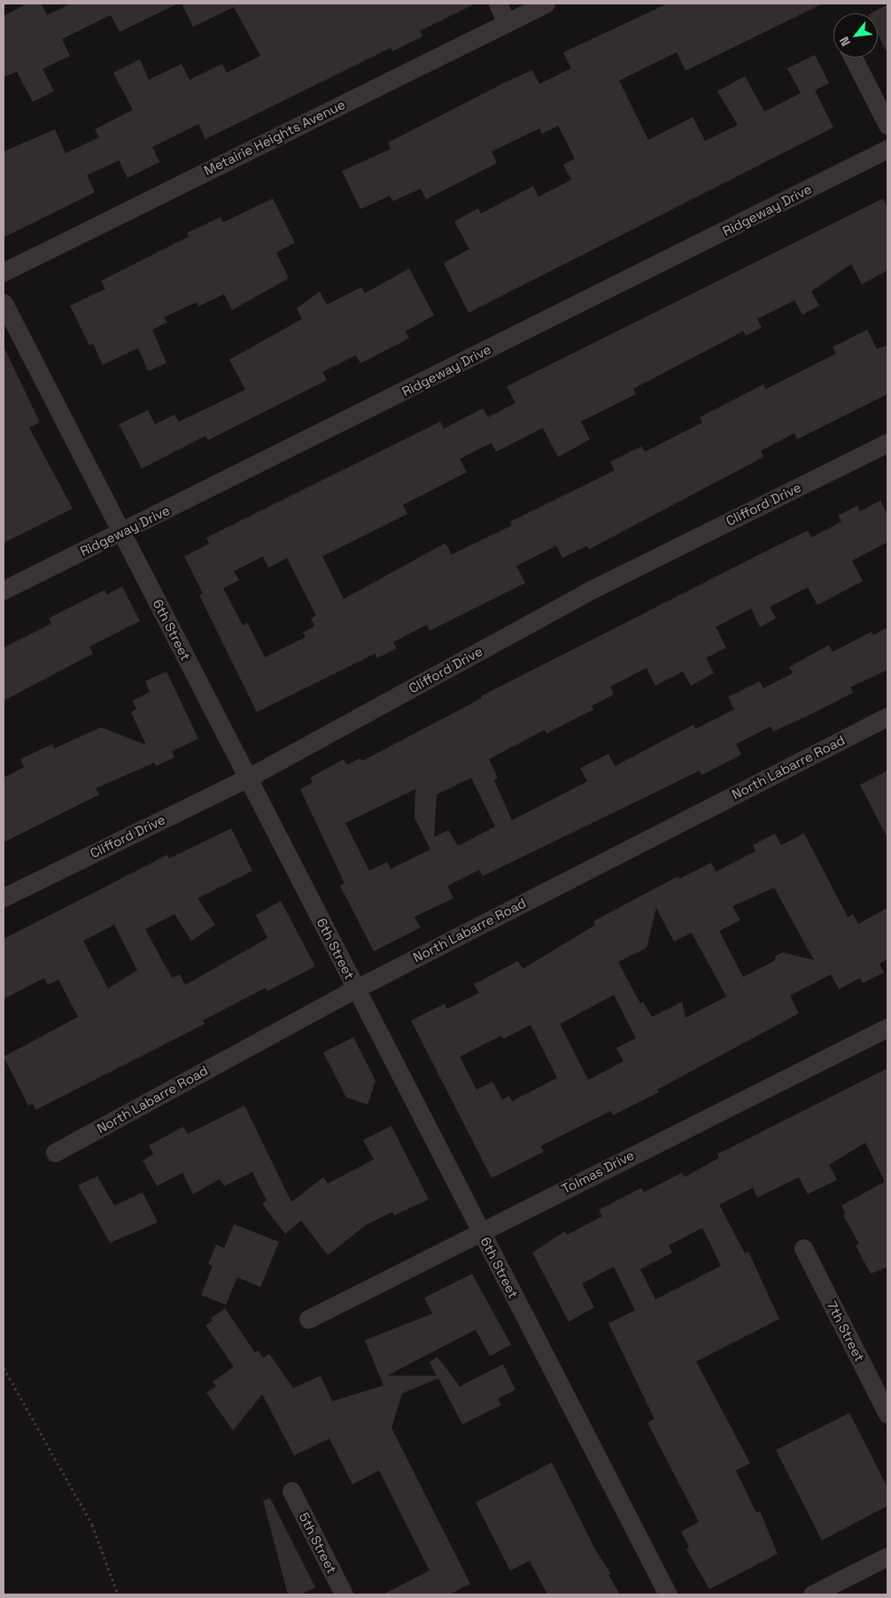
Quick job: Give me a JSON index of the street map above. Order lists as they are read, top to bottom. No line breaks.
{"streets":{"street":["Metairie Heights Avenue","Ridgeway Drive","Clifford Drive","6th Street","North Labarre Road","Tolmas Drive","7th Street","5th Street"]},"crossings":[["Ridgeway Drive","6th Street"],["Clifford Drive","6th Street"],["6th Street","North Labarre Road"],["6th Street","Tolmas Drive"]],"north":"bottom left"}
